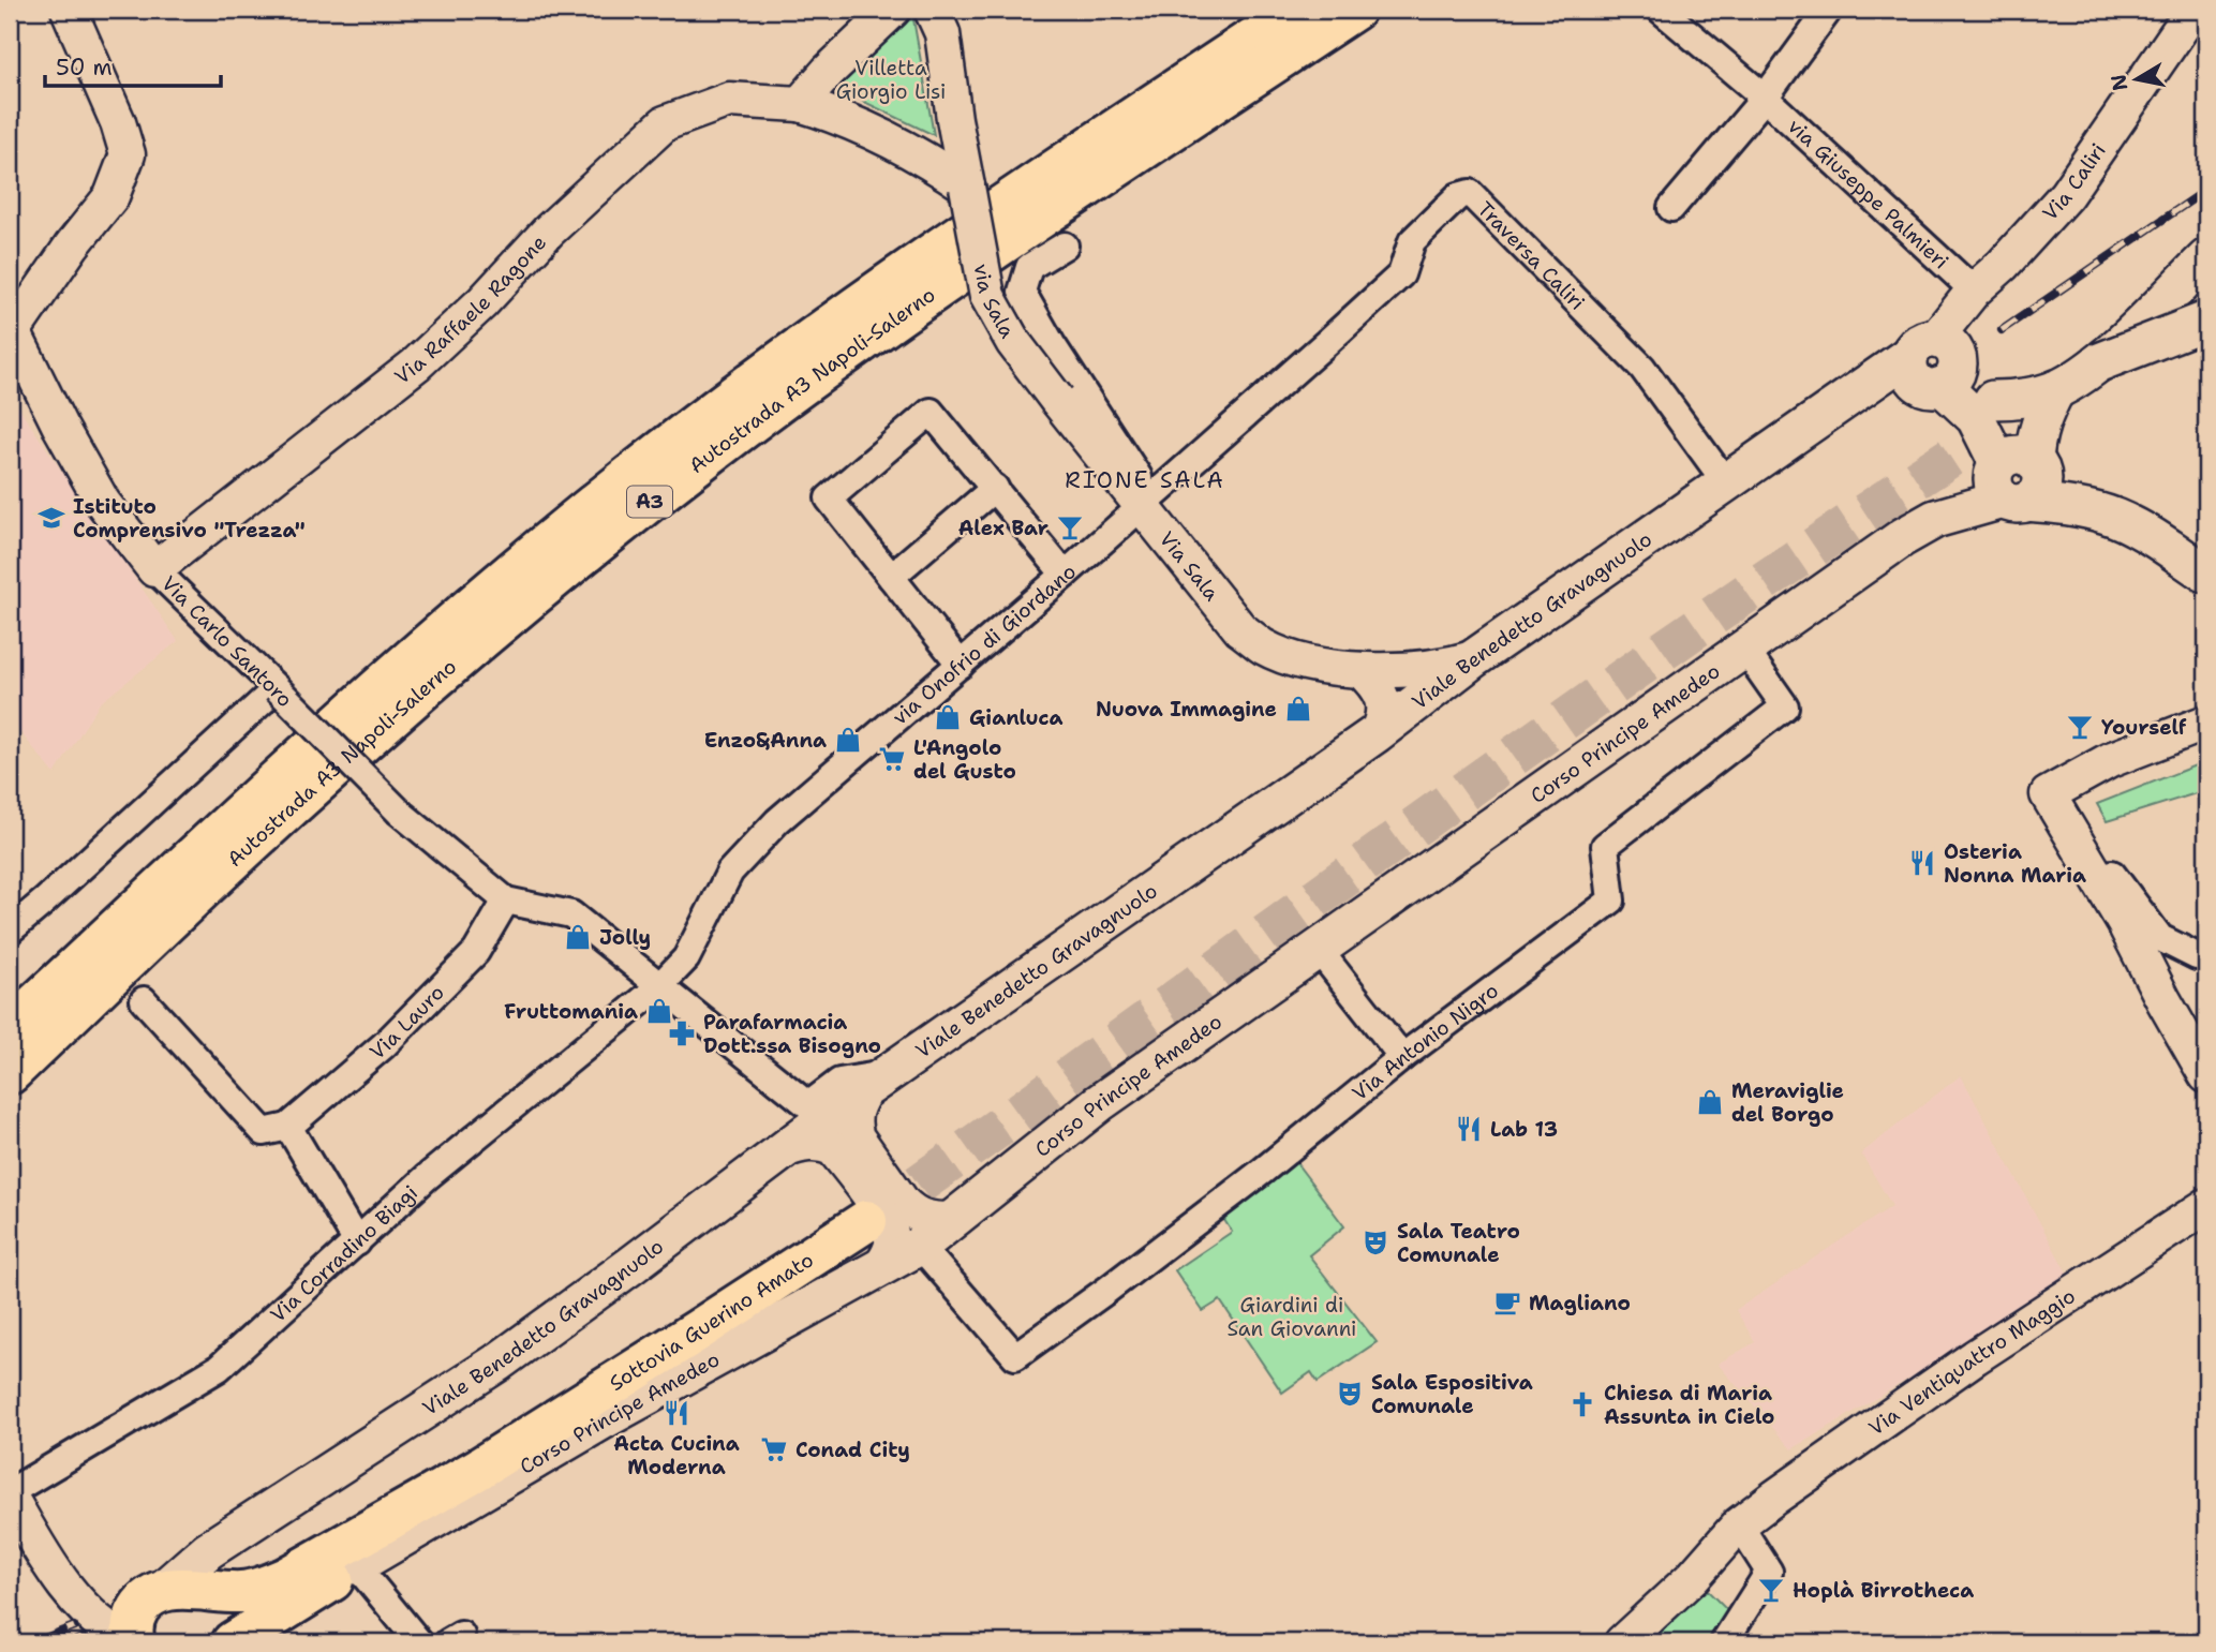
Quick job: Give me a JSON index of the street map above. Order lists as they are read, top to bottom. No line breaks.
{"streets":{"main road":["Autostrada A3 Napoli-Salerno","A3","Viale Benedetto Gravagnuolo","Corso Principe Amedeo","Sottovia Guerino Amato"],"street":["Via Caliri","via Giuseppe Palmieri","Traversa Caliri","via Sala","Via Raffaele Ragone","Via Sala","Via Carlo Santoro","via Onofrio di Giordano","Via Lauro","Via Antonio Nigro","Via Corradino Biagi","Via Ventiquattro Maggio"]},"crossings":[["Via Caliri","via Giuseppe Palmieri"],["Via Caliri","Viale Benedetto Gravagnuolo"],["Traversa Caliri","Viale Benedetto Gravagnuolo"],["Traversa Caliri","via Onofrio di Giordano"],["via Sala","Via Raffaele Ragone"],["via Sala","Via Sala"],["Via Raffaele Ragone","Via Carlo Santoro"],["Via Sala","Viale Benedetto Gravagnuolo"],["Via Sala","via Onofrio di Giordano"],["Viale Benedetto Gravagnuolo","Sottovia Guerino Amato"],["Via Carlo Santoro","Via Lauro"],["via Onofrio di Giordano","Via Corradino Biagi"],["Corso Principe Amedeo","Via Antonio Nigro"],["Corso Principe Amedeo","Sottovia Guerino Amato"]],"districts":["RIONE SALA"],"parks":["Villetta Giorgio Lisi","Giardini di San Giovanni"],"places":{"school or university":["Istituto Comprensivo \"Trezza\""],"bar":["Alex Bar","Yourself","Hoplà Birrotheca"],"shop":["Nuova Immagine","Gianluca","Enzo&Anna","Jolly","Fruttomania","Meraviglie del Borgo"],"supermarket":["L'Angolo del Gusto","Conad City"],"restaurant":["Osteria Nonna Maria","Lab 13","Acta Cucina Moderna"],"pharmacy":["Parafarmacia Dott.ssa Bisogno"],"theatre":["Sala Teatro Comunale","Sala Espositiva Comunale"],"cafe":["Magliano"],"church":["Chiesa di Maria Assunta in Cielo"]},"scale_bar":"50 m","north":"left"}
